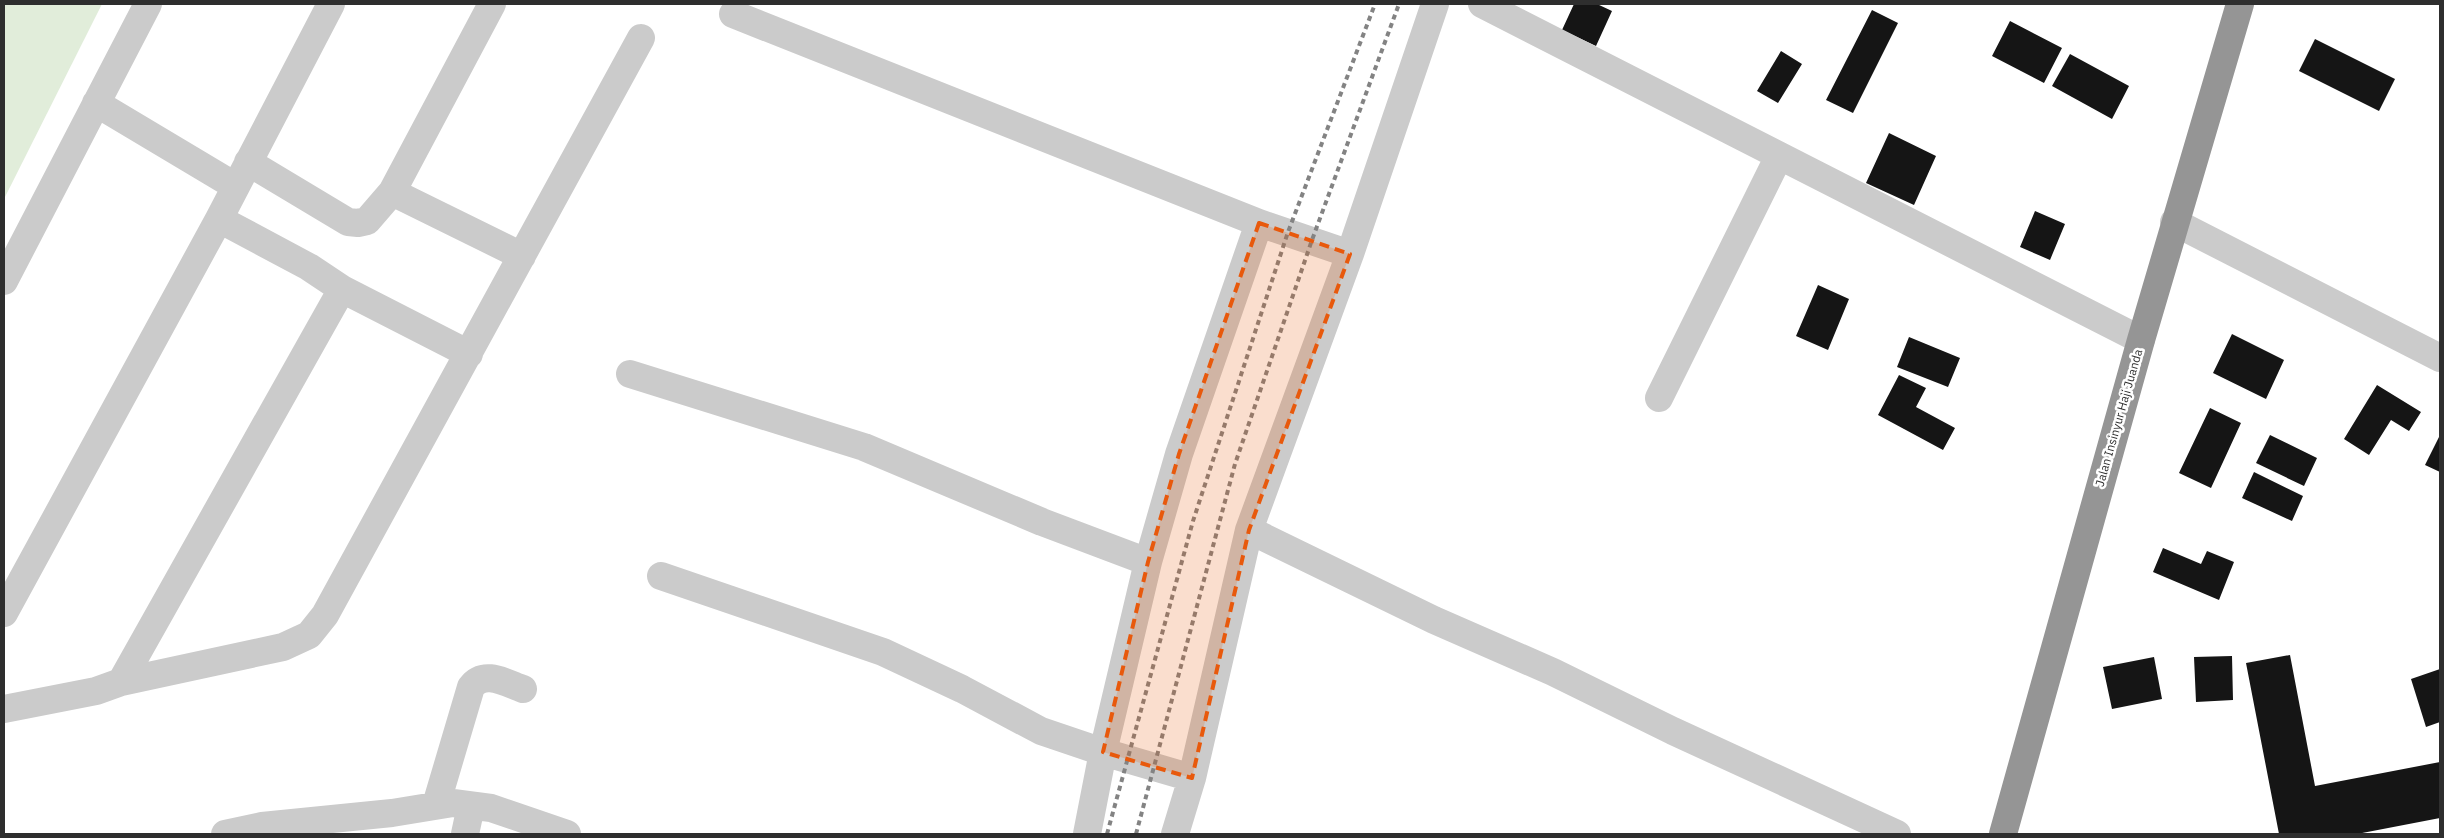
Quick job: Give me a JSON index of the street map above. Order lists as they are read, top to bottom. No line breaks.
{"streets":{"highway":["Jalan Insinyur Haji Juanda"]}}
